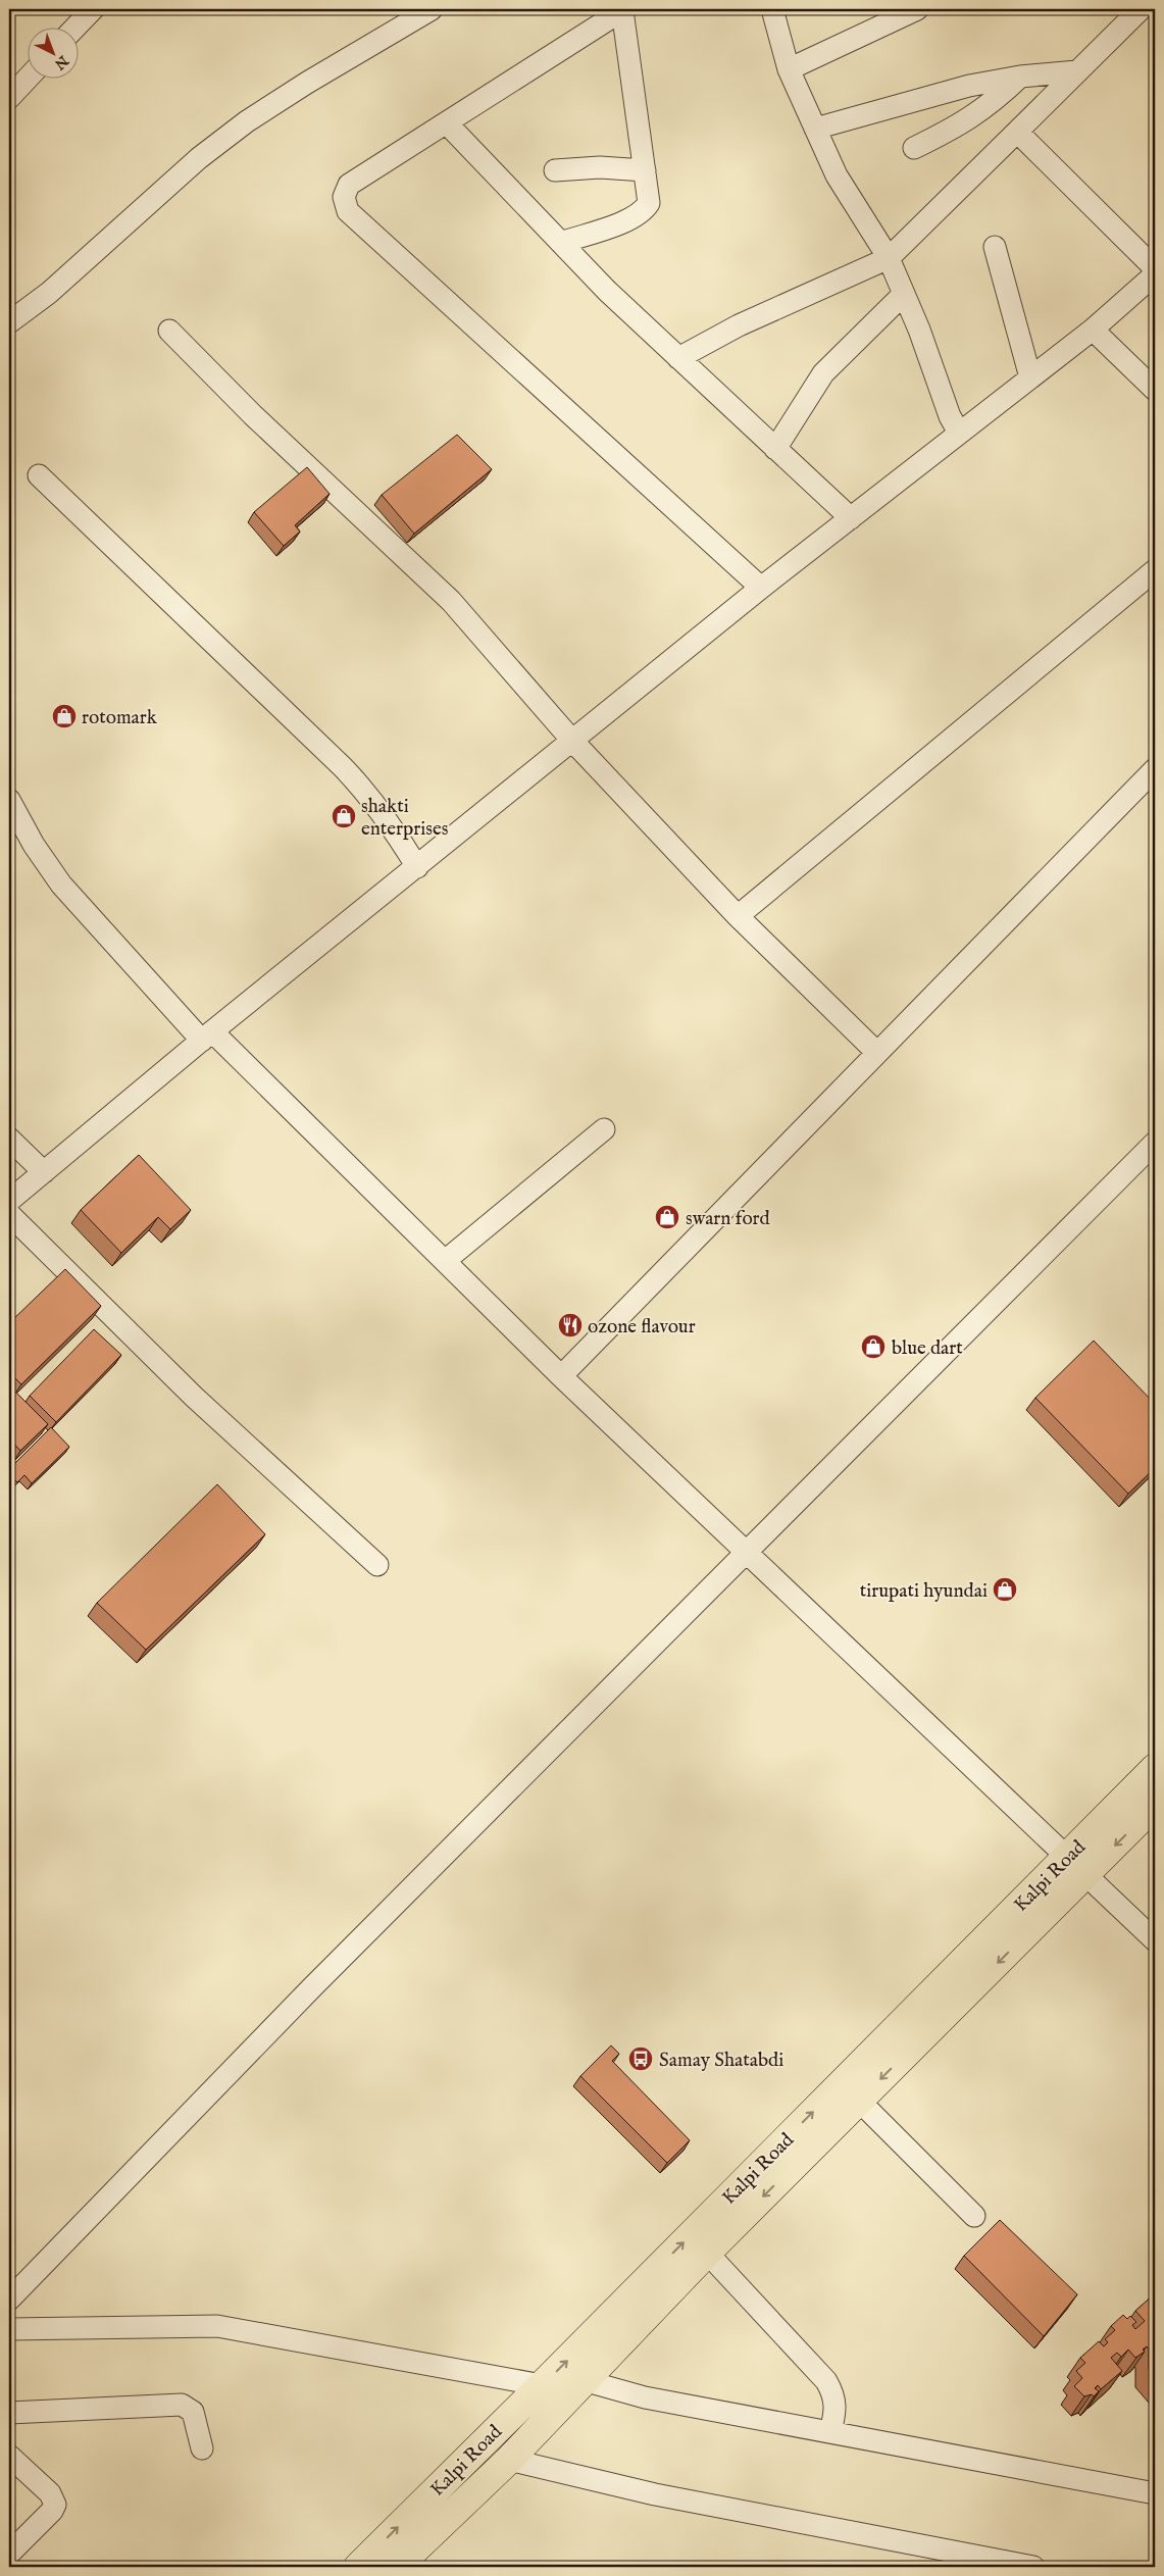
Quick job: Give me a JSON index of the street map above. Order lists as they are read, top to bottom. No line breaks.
{"streets":{"main road":["Kalpi Road"]},"places":{"shop":["rotomark","shakti enterprises","swarn ford","blue dart","tirupati hyundai"],"restaurant":["ozone flavour"],"bus stop":["Samay Shatabdi"]},"north":"bottom right"}
